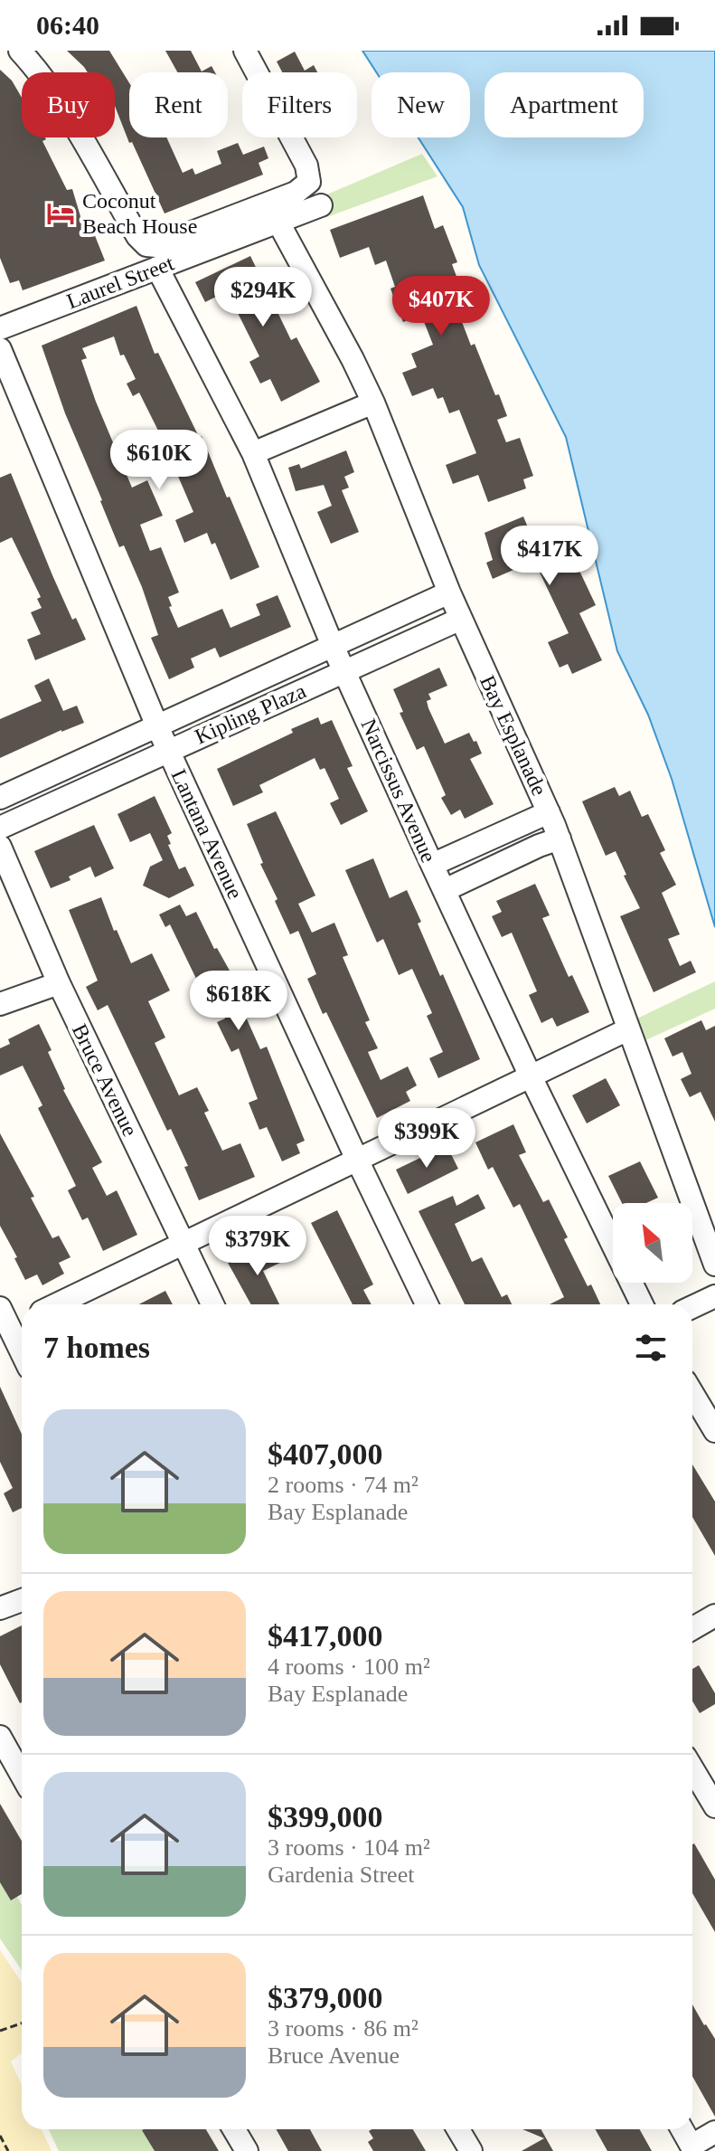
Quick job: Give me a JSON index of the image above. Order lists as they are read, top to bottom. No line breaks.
{"streets":{"street":["Laurel Street","Kipling Plaza","Bay Esplanade","Narcissus Avenue","Lantana Avenue","Bruce Avenue"]},"crossings":[["Laurel Street","Bay Esplanade"],["Laurel Street","Narcissus Avenue"],["Kipling Plaza","Bay Esplanade"],["Kipling Plaza","Narcissus Avenue"],["Kipling Plaza","Lantana Avenue"]],"places":{"hotel":["Coconut Beach House"]},"north":"top left","page":{"status":"06:40","chip":["Buy","Rent","Filters","New","Apartment"],"price":["$294K","$407K","$610K","$417K","$618K","$399K","$379K"],"heading":"7 homes","list":[{"name":"$407,000","note":"2 rooms · 74 m² · Bay Esplanade"},{"name":"$417,000","note":"4 rooms · 100 m² · Bay Esplanade"},{"name":"$399,000","note":"3 rooms · 104 m² · Gardenia Street"},{"name":"$379,000","note":"3 rooms · 86 m² · Bruce Avenue"}]}}
